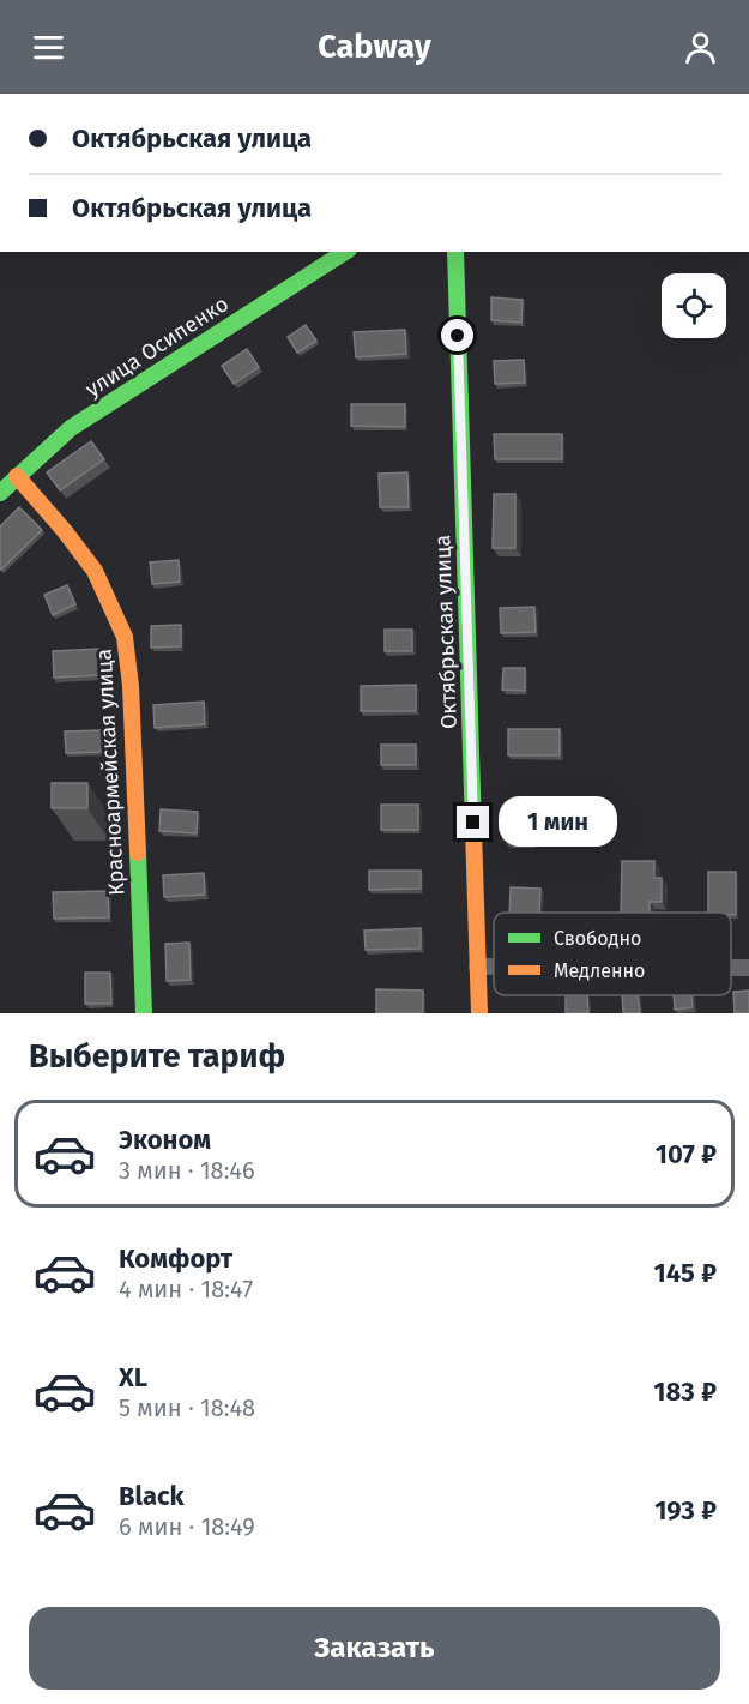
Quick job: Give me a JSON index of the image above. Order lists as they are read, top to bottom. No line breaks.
{"streets":{"street":["улица Осипенко","Октябрьская улица","Красноармейская улица"]},"crossings":[["улица Осипенко","Красноармейская улица"]],"legend":["Свободно","Медленно"],"page":{"header":"Cabway","banner":["Октябрьская улица","Октябрьская улица"],"bubble":"1 мин","heading":"Выберите тариф","list":[{"name":"Эконом","note":"3 мин · 18:46","value":"107 ₽"},{"name":"Комфорт","note":"4 мин · 18:47","value":"145 ₽"},{"name":"XL","note":"5 мин · 18:48","value":"183 ₽"},{"name":"Black","note":"6 мин · 18:49","value":"193 ₽"}],"buttons":"Заказать"}}
